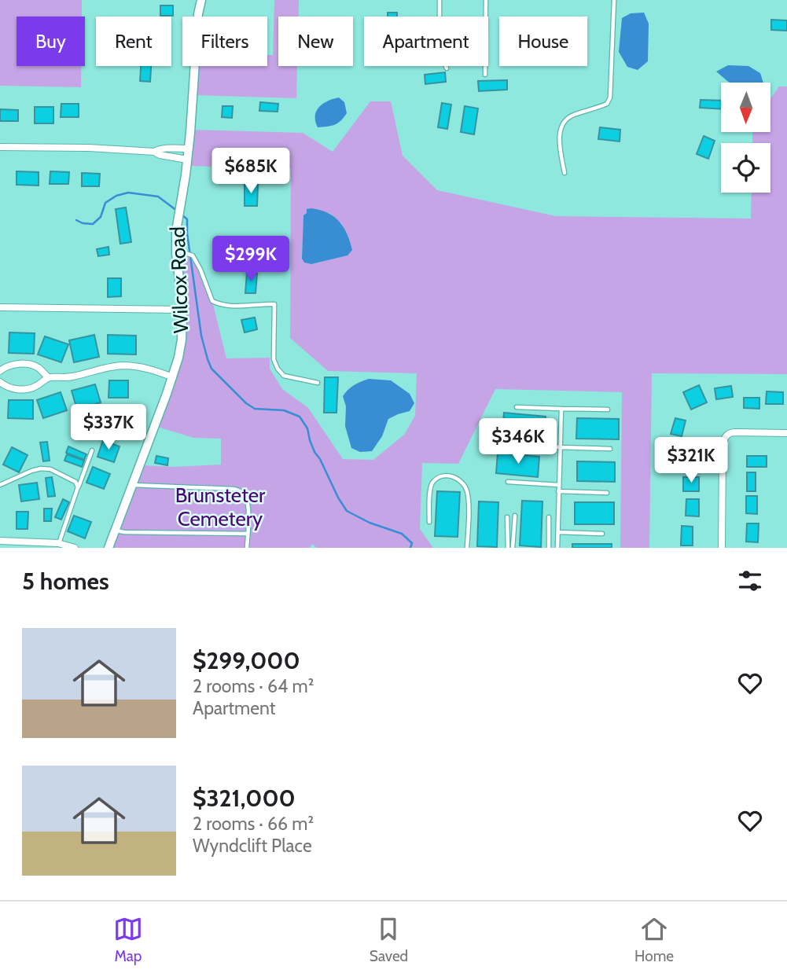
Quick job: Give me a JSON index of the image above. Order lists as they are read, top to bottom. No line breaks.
{"streets":{"street":["Wilcox Road"]},"parks":["Brunsteter Cemetery"],"north":"bottom","page":{"chip":["Buy","Rent","Filters","New","Apartment","House"],"price":["$685K","$299K","$337K","$346K","$321K"],"heading":"5 homes","list":[{"name":"$299,000","note":"2 rooms · 64 m² · Apartment"},{"name":"$321,000","note":"2 rooms · 66 m² · Wyndclift Place"}],"tabs":["Map","Saved","Home"]}}
